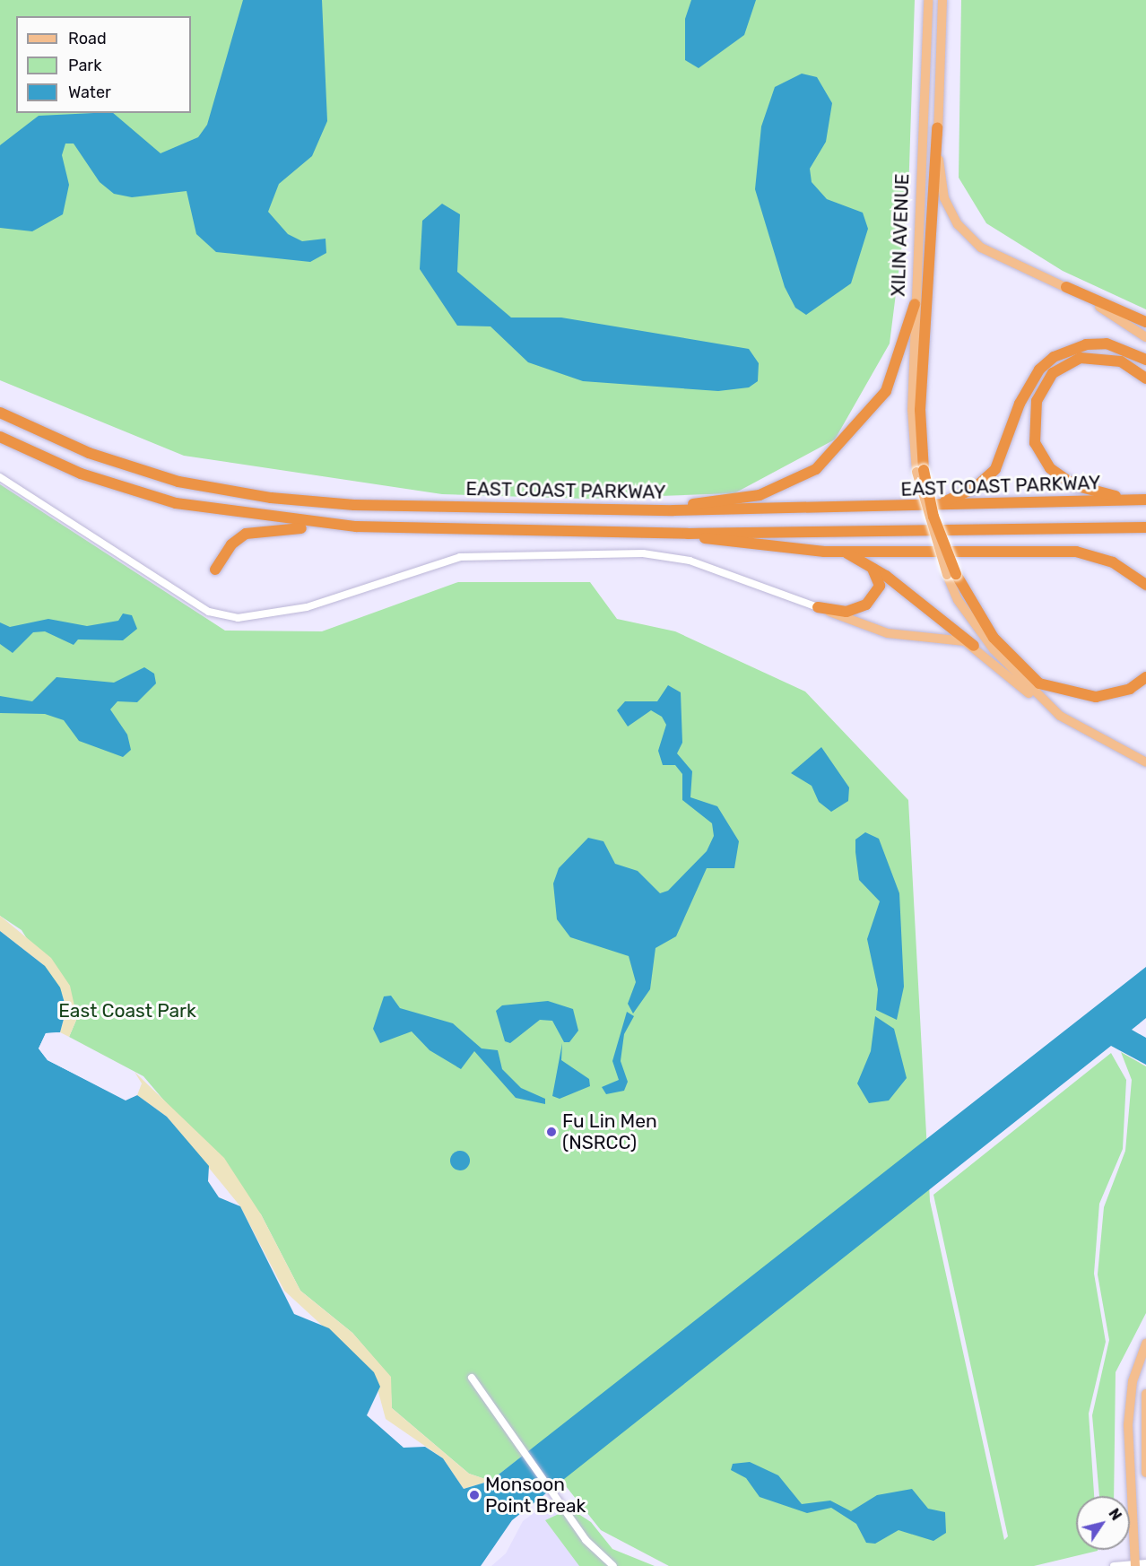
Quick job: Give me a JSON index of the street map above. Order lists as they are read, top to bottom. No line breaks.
{"streets":{"highway":["EAST COAST PARKWAY"],"main road":["XILIN AVENUE"]},"parks":["East Coast Park"],"places":["Fu Lin Men (NSRCC)","Monsoon Point Break"],"legend":["Road","Park","Water"],"north":"top right"}
